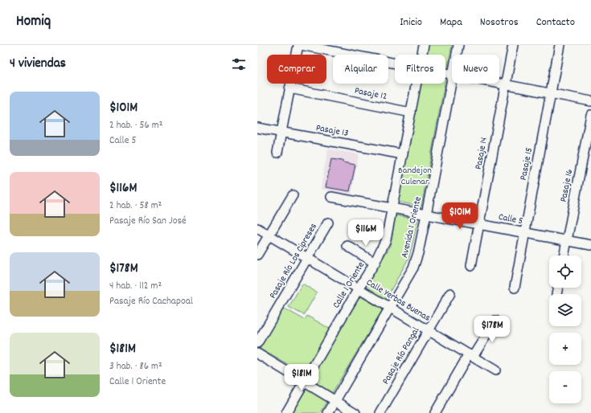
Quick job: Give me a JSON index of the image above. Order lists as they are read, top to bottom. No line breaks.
{"streets":{"street":["Pasaje 12","Pasaje 13","Pasaje 14","Pasaje 15","Pasaje 16","Calle 5","Avenida 1 Oriente","Pasaje Río Los Cipreses","Calle 1 Oriente","Calle Yerbas Buenas","Pasaje Río Pangal"]},"crossings":[["Pasaje 12","Calle 1 Oriente"],["Pasaje 13","Calle 1 Oriente"],["Pasaje 14","Calle 5"],["Pasaje 15","Calle 5"],["Pasaje 16","Calle 5"],["Calle 5","Avenida 1 Oriente"],["Calle 5","Calle 1 Oriente"],["Avenida 1 Oriente","Calle Yerbas Buenas"],["Pasaje Río Los Cipreses","Calle Yerbas Buenas"],["Calle 1 Oriente","Calle Yerbas Buenas"],["Calle Yerbas Buenas","Pasaje Río Pangal"]],"parks":["Bandejon Culenar"],"page":{"header":"Homiq","nav":["Inicio","Mapa","Nosotros","Contacto"],"heading":"4 viviendas","chip":["Comprar","Alquilar","Filtros","Nuevo"],"list":[{"name":"$101M","note":"2 hab. · 56 m² · Calle 5"},{"name":"$116M","note":"2 hab. · 58 m² · Pasaje Río San José"},{"name":"$178M","note":"4 hab. · 112 m² · Pasaje Río Cachapoal"},{"name":"$181M","note":"3 hab. · 86 m² · Calle 1 Oriente"}],"price":["$101M","$116M","$178M","$181M"],"map_buttons":["+","−"]}}
